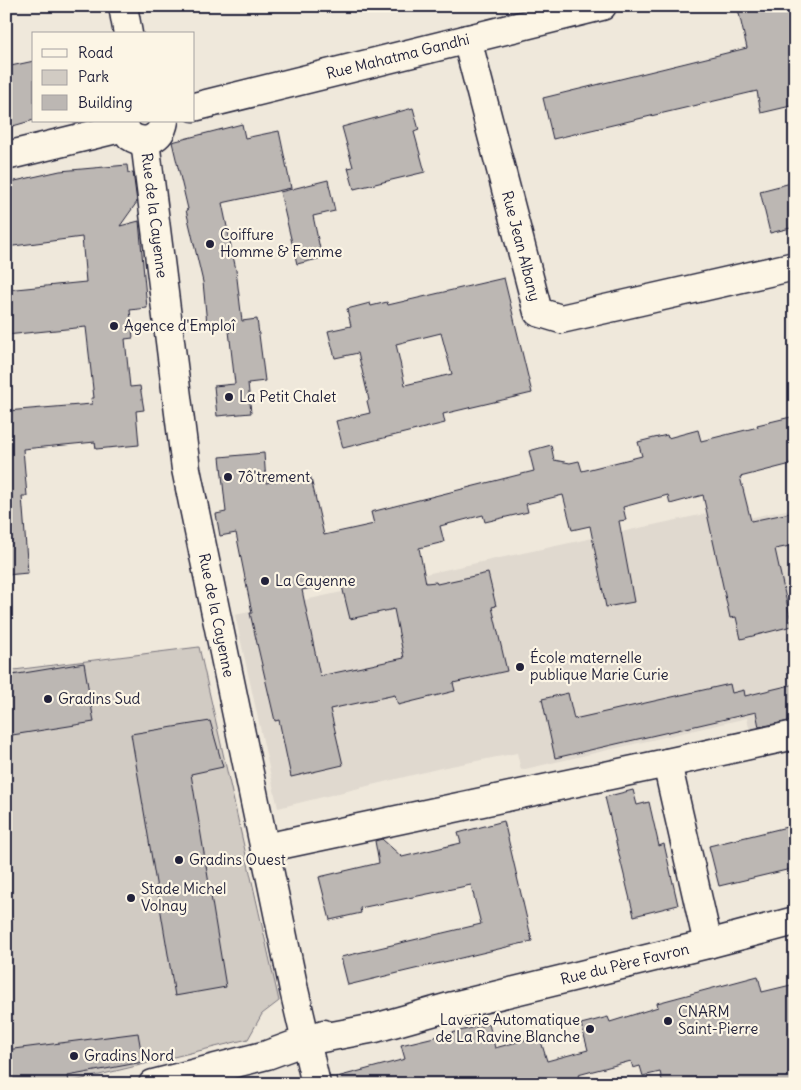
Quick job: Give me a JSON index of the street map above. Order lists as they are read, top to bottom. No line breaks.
{"streets":{"street":["Rue Mahatma Gandhi","Rue de la Cayenne","Rue Jean Albany","Rue du Père Favron"]},"crossings":[["Rue Mahatma Gandhi","Rue Jean Albany"],["Rue de la Cayenne","Rue du Père Favron"]],"places":["Coiffure Homme & Femme","Agence d'Emploî","La Petit Chalet","7ô'trement","La Cayenne","École maternelle publique Marie Curie","Gradins Sud","Gradins Ouest","Stade Michel Volnay","CNARM Saint-Pierre","Laverie Automatique de La Ravine Blanche","Gradins Nord"],"legend":["Road","Park","Building"]}
